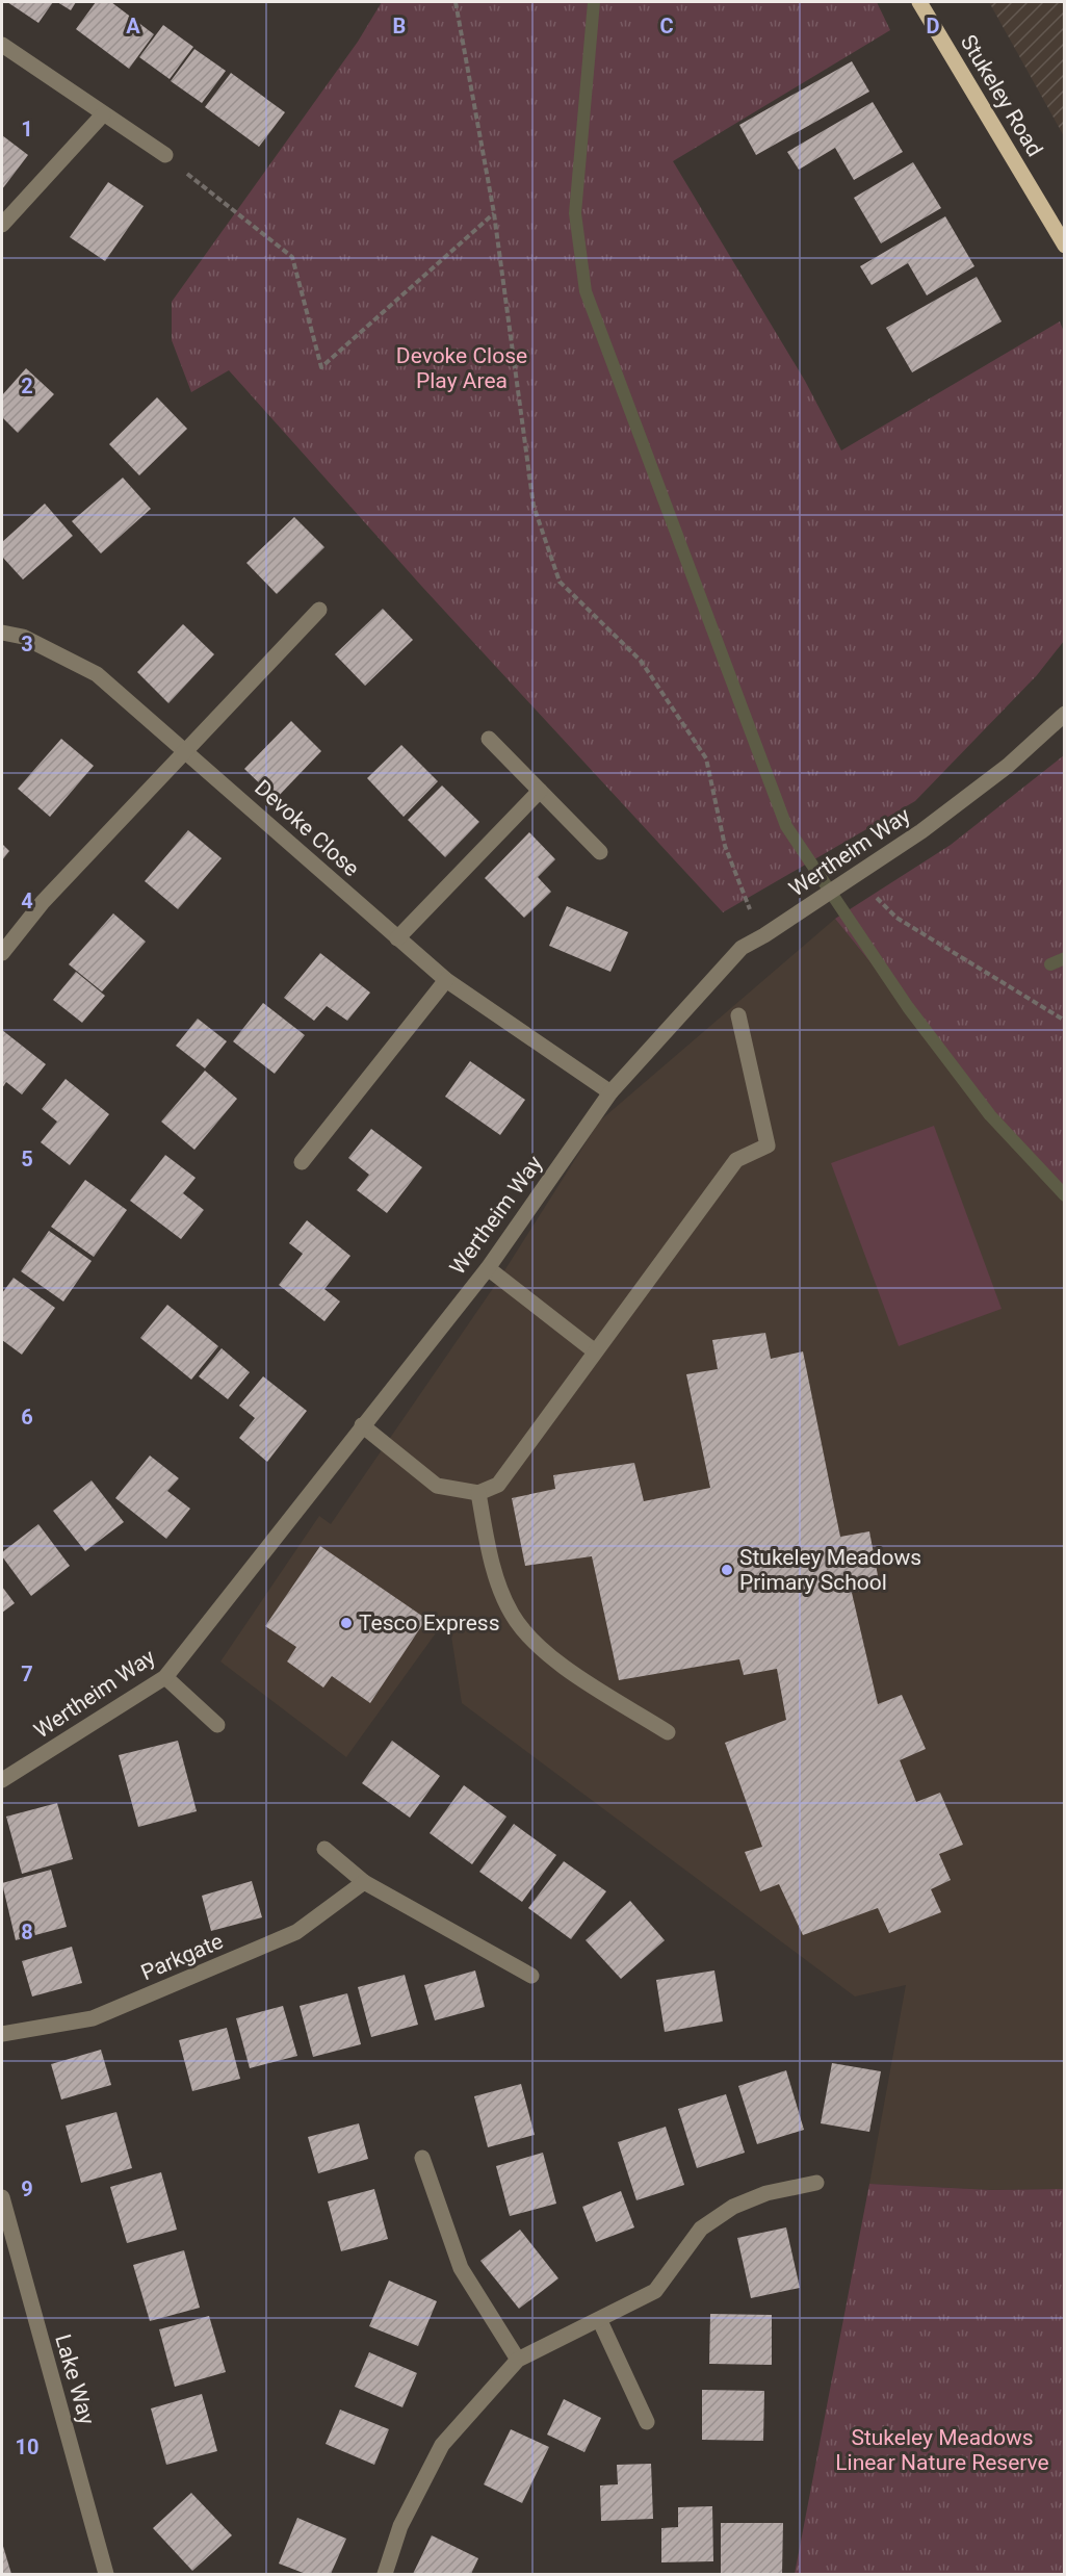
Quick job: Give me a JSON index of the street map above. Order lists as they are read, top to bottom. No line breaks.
{"streets":{"main road":["Stukeley Road"],"street":["Devoke Close","Wertheim Way","Parkgate","Lake Way"]},"crossings":[["Devoke Close","Wertheim Way"]],"parks":["Devoke Close Play Area","Stukeley Meadows Linear Nature Reserve"],"places":["Stukeley Meadows Primary School","Tesco Express"],"grid":{"columns":["A","B","C","D"],"rows":["1","2","3","4","5","6","7","8","9","10"]}}
